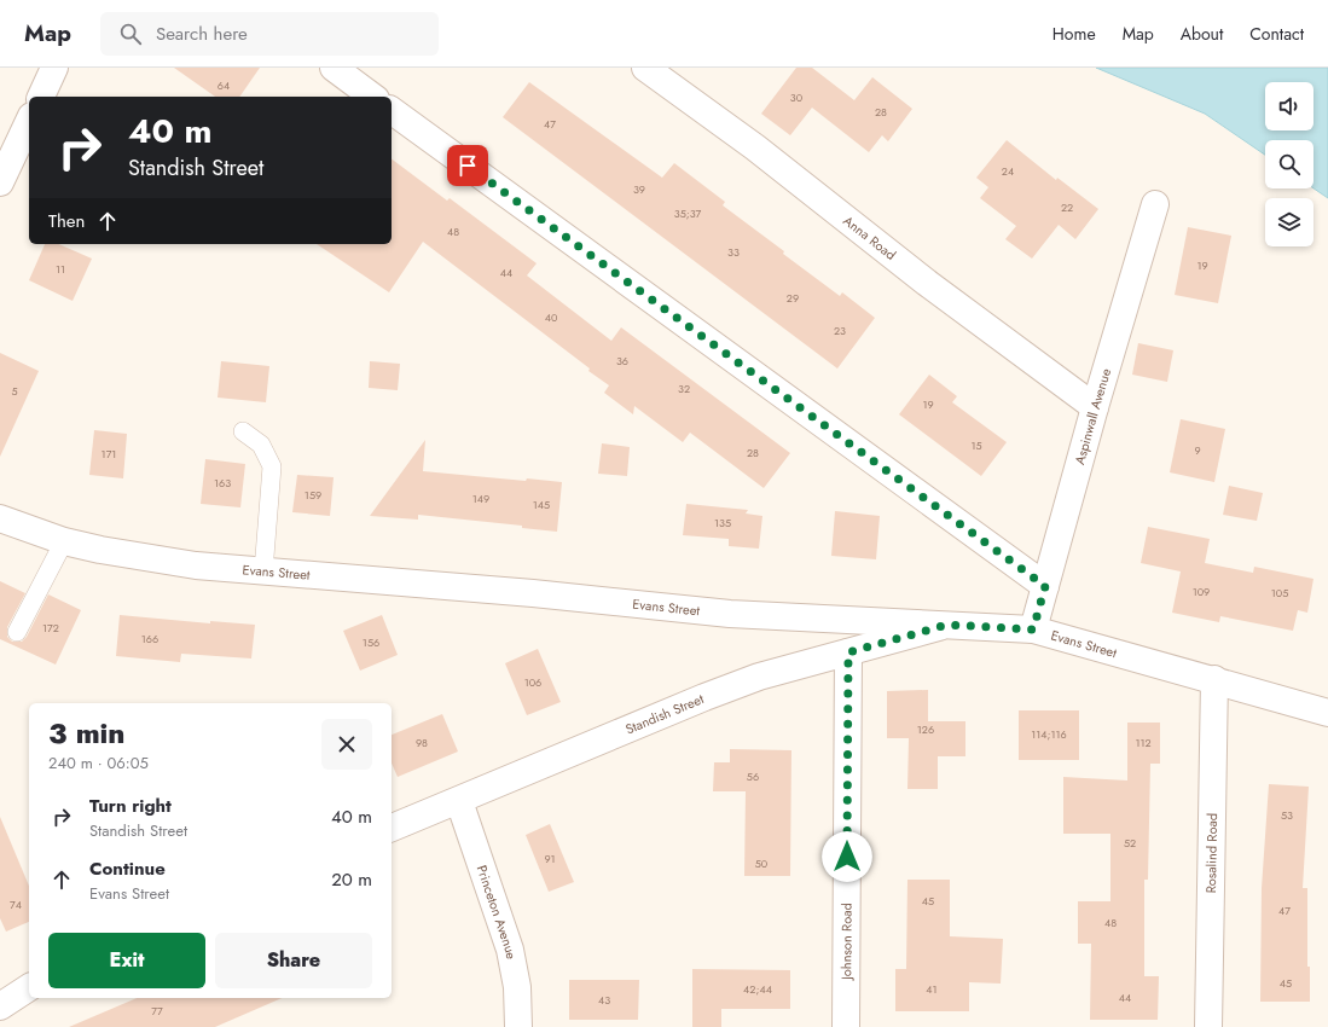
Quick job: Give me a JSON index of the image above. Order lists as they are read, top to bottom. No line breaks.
{"streets":{"street":["Anna Road","Aspinwall Avenue","Evans Street","Standish Street","Rosalind Road","Princeton Avenue","Johnson Road"]},"crossings":[["Anna Road","Aspinwall Avenue"],["Aspinwall Avenue","Evans Street"],["Evans Street","Standish Street"],["Evans Street","Rosalind Road"],["Standish Street","Princeton Avenue"],["Standish Street","Johnson Road"]],"house_numbers":["64","30","28","47","24","39","22","35;37","48","33","19","11","44","29","40","23","36","32","5","19","15","9","28","171","163","159","149","145","135","109","105","172","166","156","106","126","114;116","98","112","56","53","52","91","50","45","74","47","48","45","42;44","41","44","43","77"],"page":{"header":"Map","search":"Search here","nav":["Home","Map","About","Contact"],"turn":["40 m","Standish Street"],"then":"Then","heading":["3 min","240 m · 06:05"],"list":[{"name":"Turn right","note":"Standish Street","value":"40 m"},{"name":"Continue","note":"Evans Street","value":"20 m"}],"buttons":["Exit","Share"]}}
